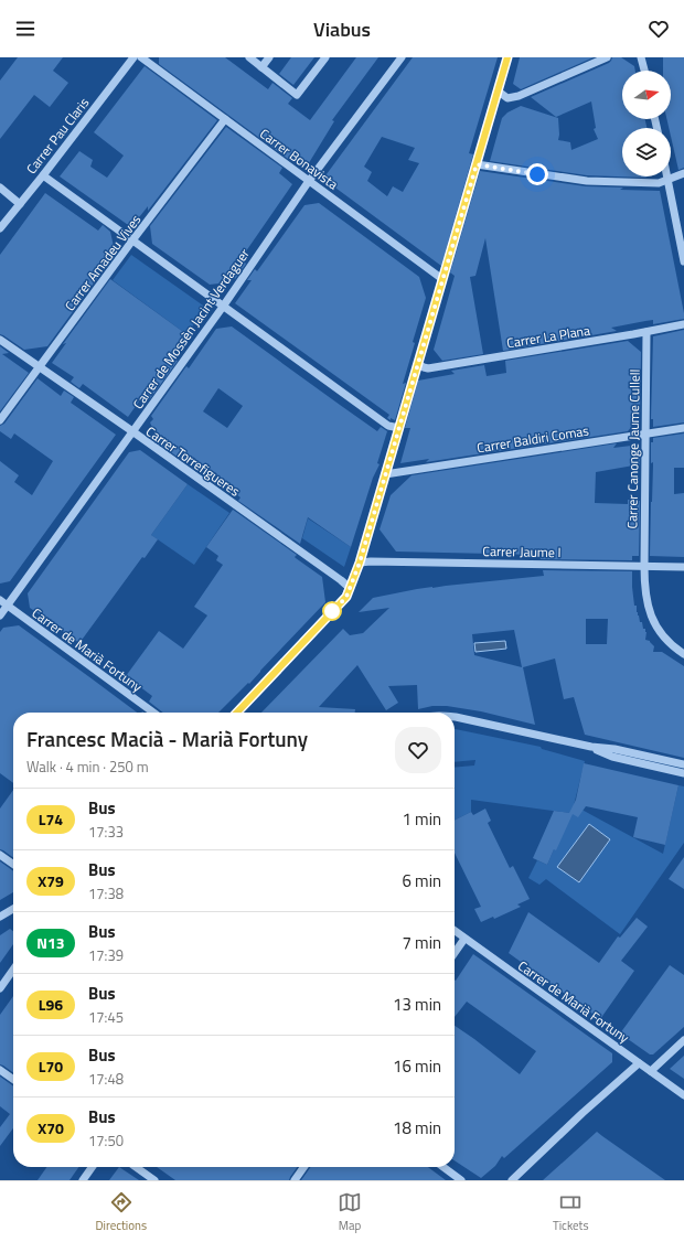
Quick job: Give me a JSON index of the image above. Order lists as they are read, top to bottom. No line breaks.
{"streets":{"street":["Carrer Pau Claris","Carrer Bonavista","Carrer Amadeu Vives","Carrer de Mossèn Jacint Verdaguer","Carrer La Plana","Carrer Baldiri Comas","Carrer Canonge Jaume Cullell","Carrer Torrefigueres","Carrer Jaume I","Carrer de Marià Fortuny"]},"crossings":[["Carrer Bonavista","Carrer Amadeu Vives"],["Carrer Bonavista","Carrer de Mossèn Jacint Verdaguer"],["Carrer Amadeu Vives","Carrer Torrefigueres"],["Carrer de Mossèn Jacint Verdaguer","Carrer Torrefigueres"],["Carrer de Mossèn Jacint Verdaguer","Carrer de Marià Fortuny"],["Carrer La Plana","Carrer Canonge Jaume Cullell"],["Carrer Baldiri Comas","Carrer Canonge Jaume Cullell"],["Carrer Canonge Jaume Cullell","Carrer Jaume I"]],"lines":["bus line L74"],"north":"right","page":{"header":"Viabus","heading":["Francesc Macià - Marià Fortuny","Walk · 4 min · 250 m"],"list":[{"mark":"L74","name":"Bus","note":"17:33","value":"1 min"},{"mark":"X79","name":"Bus","note":"17:38","value":"6 min"},{"mark":"N13","name":"Bus","note":"17:39","value":"7 min"},{"mark":"L96","name":"Bus","note":"17:45","value":"13 min"},{"mark":"L70","name":"Bus","note":"17:48","value":"16 min"},{"mark":"X70","name":"Bus","note":"17:50","value":"18 min"}],"tabs":["Directions","Map","Tickets"]}}
